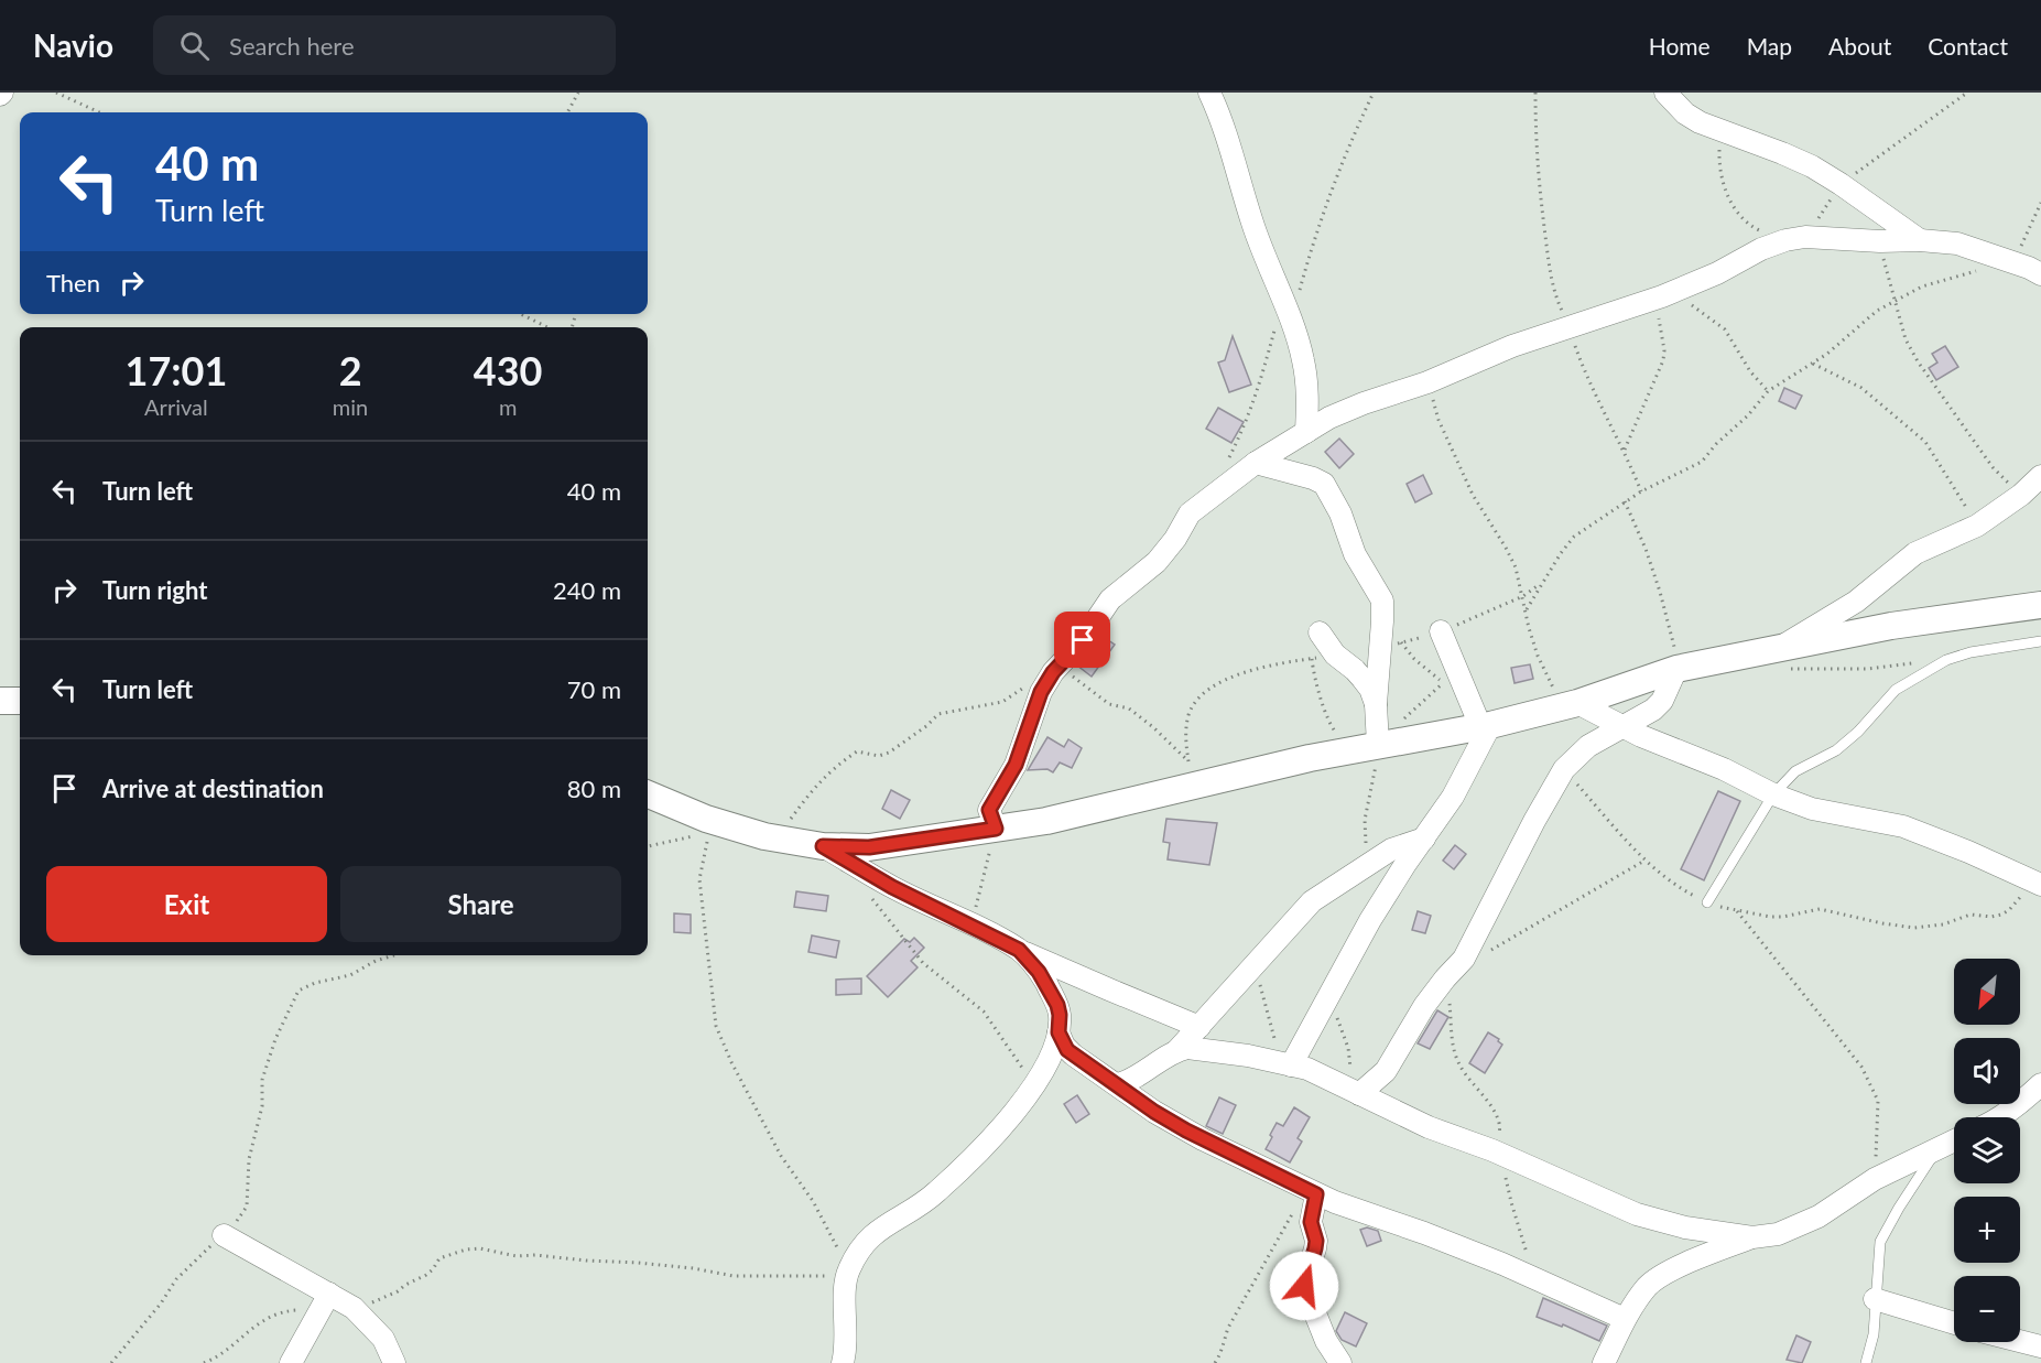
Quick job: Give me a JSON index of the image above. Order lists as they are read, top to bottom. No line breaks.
{"north":"bottom left","page":{"header":"Navio","search":"Search here","nav":["Home","Map","About","Contact"],"turn":["40 m","Turn left"],"then":"Then","eta":["17:01","Arrival","2","min","430","m"],"list":[{"name":"Turn left","value":"40 m"},{"name":"Turn right","value":"240 m"},{"name":"Turn left","value":"70 m"},{"name":"Arrive at destination","value":"80 m"}],"buttons":["Exit","Share"],"map_buttons":["+","−"]}}
